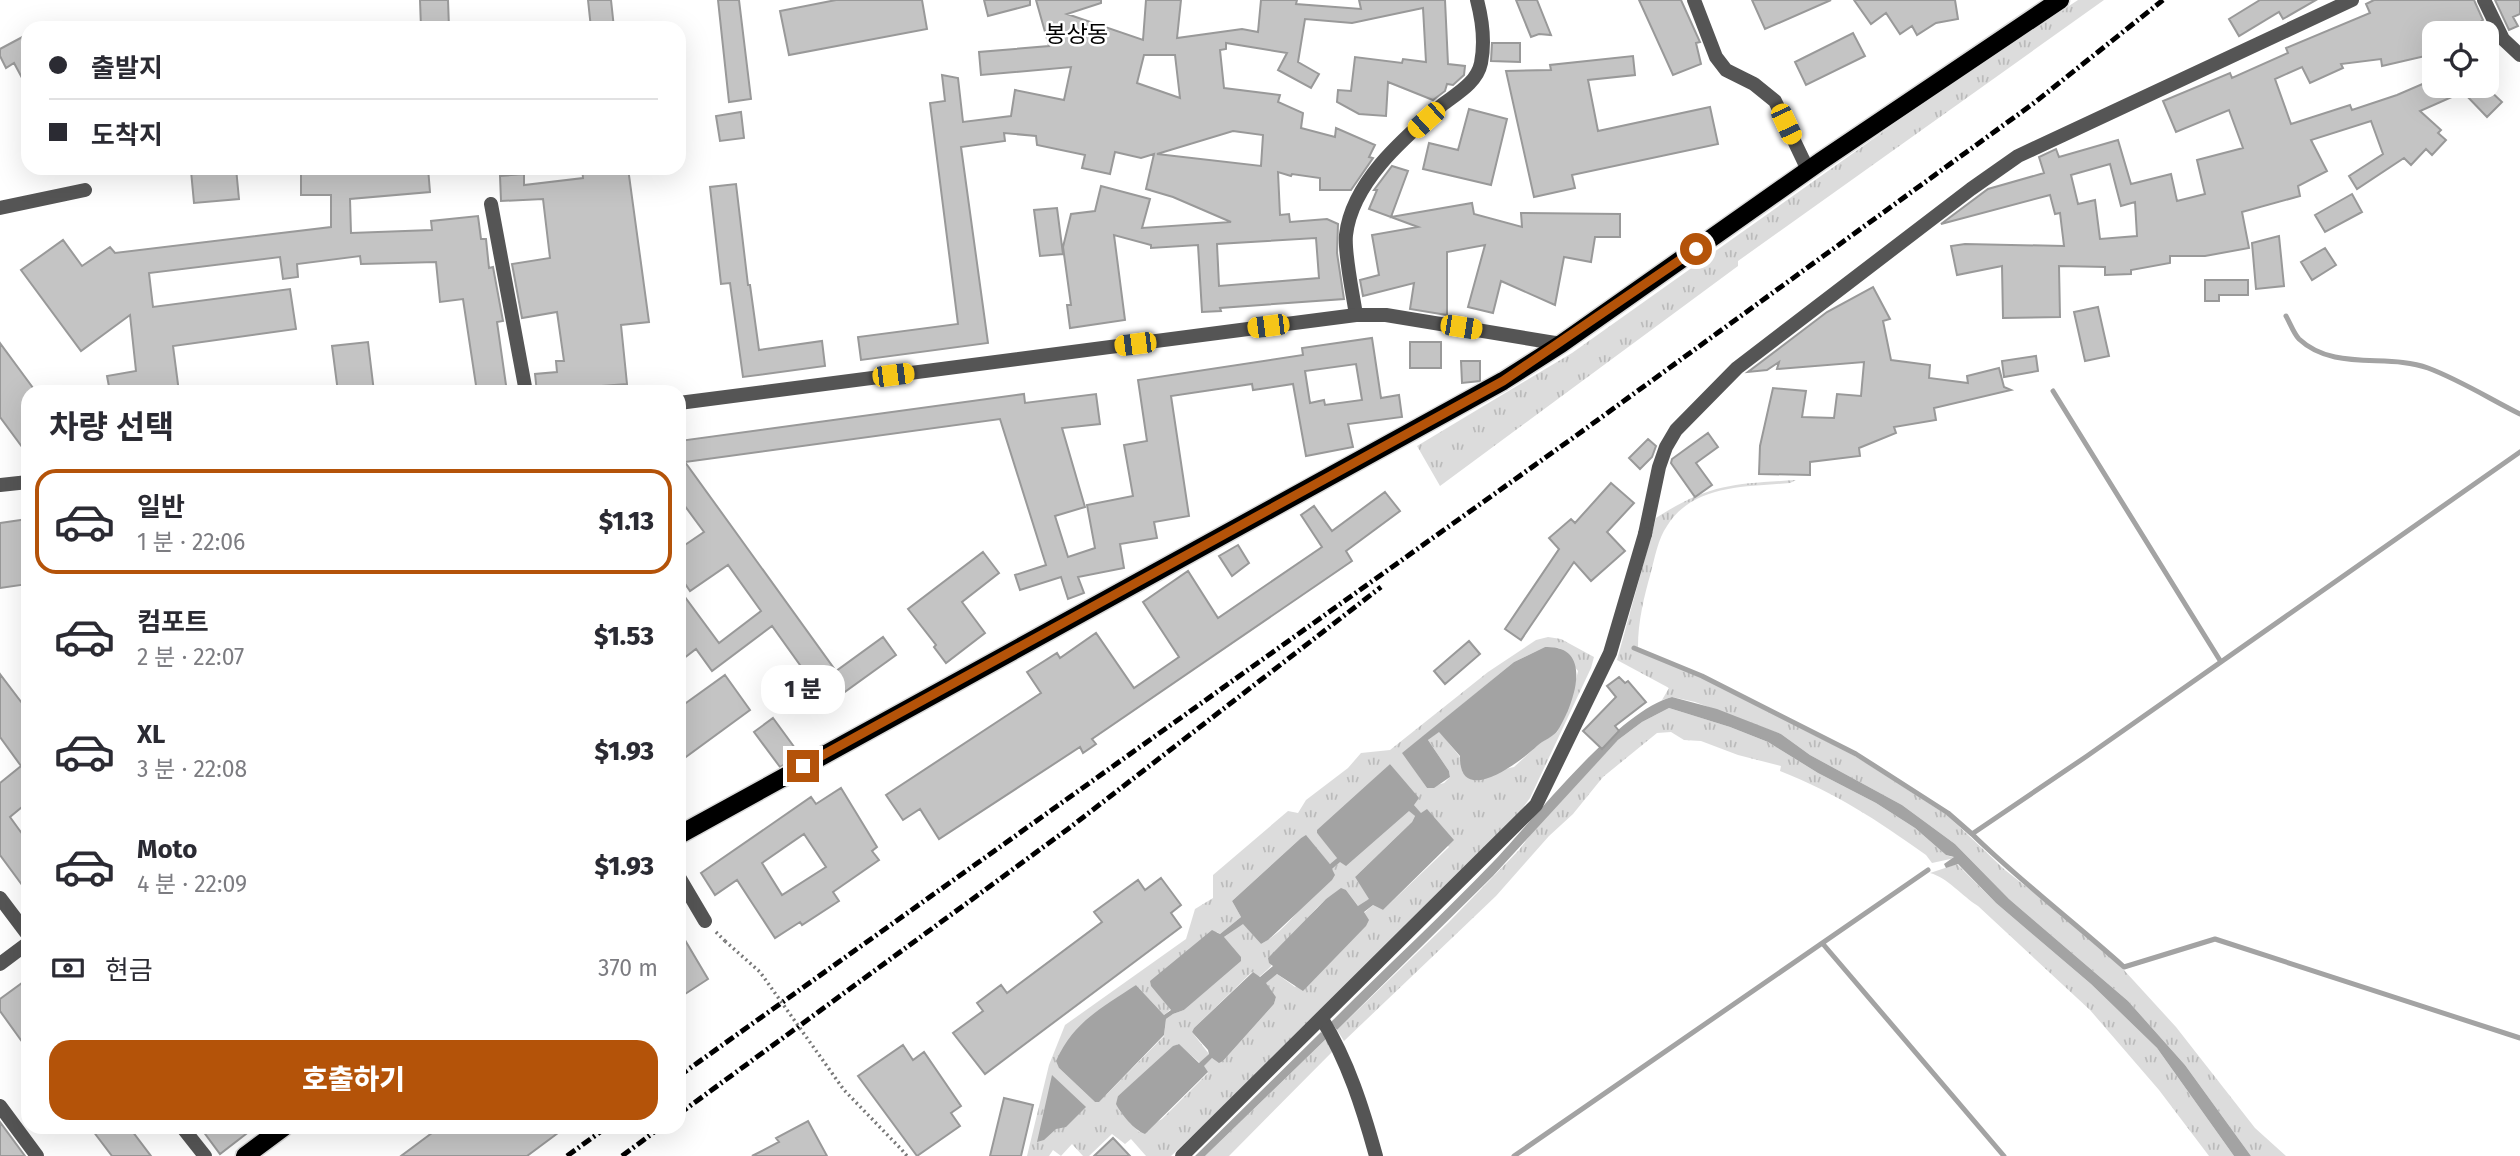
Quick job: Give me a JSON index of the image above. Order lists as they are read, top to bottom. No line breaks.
{"districts":["봉상동"],"page":{"banner":["출발지","도착지"],"heading":"차량 선택","list":[{"name":"일반","note":"1 분 · 22:06","value":"$1.13"},{"name":"컴포트","note":"2 분 · 22:07","value":"$1.53"},{"name":"XL","note":"3 분 · 22:08","value":"$1.93"},{"name":"Moto","note":"4 분 · 22:09","value":"$1.93"}],"bubble":"1 분","pay":["현금","370 m"],"buttons":"호출하기"}}
